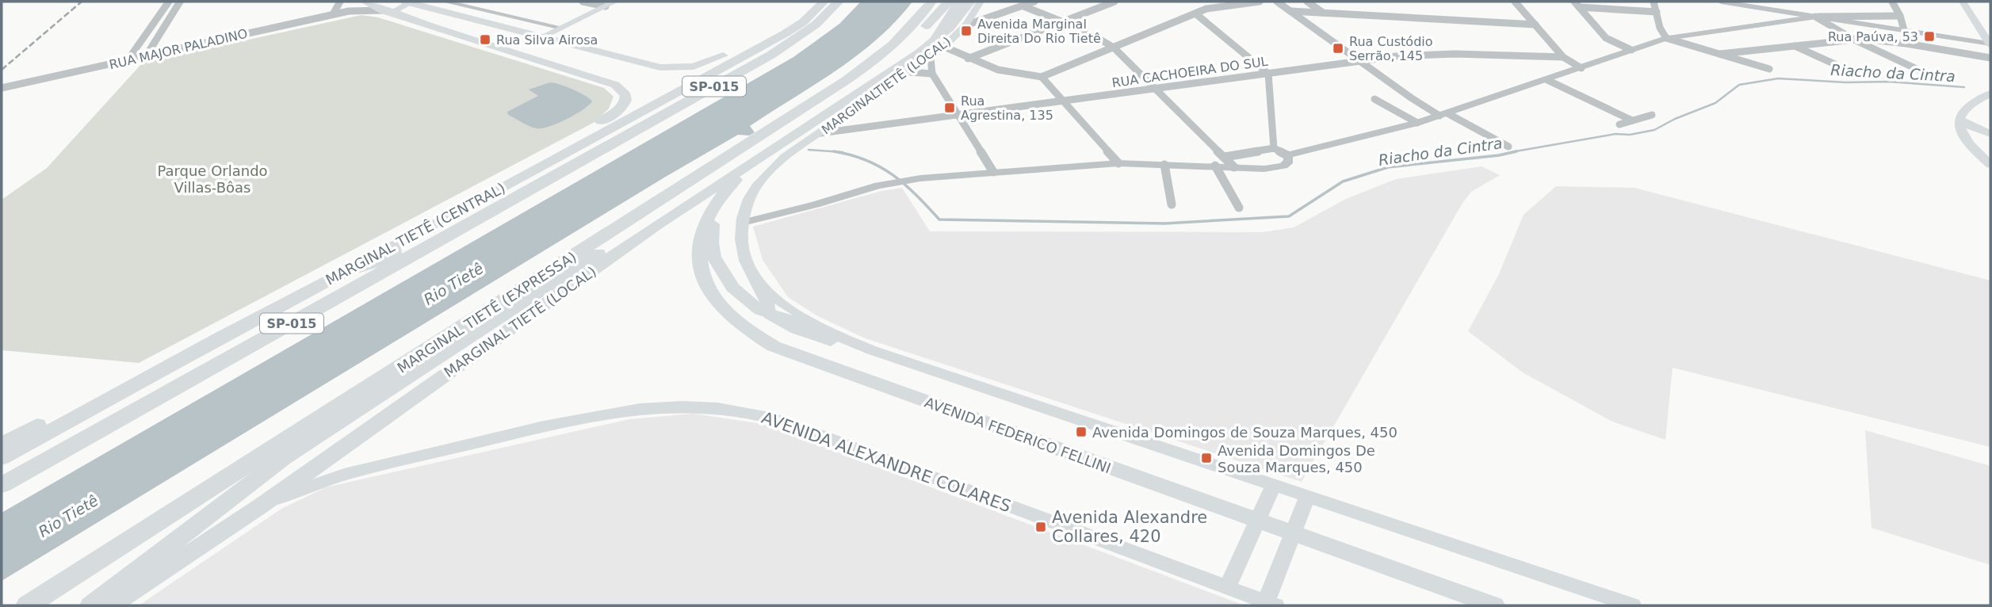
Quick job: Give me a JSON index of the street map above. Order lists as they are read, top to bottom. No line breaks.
{"streets":{"highway":["SP-015","MARGINAL TIETÊ (CENTRAL)","MARGINAL TIETÊ (EXPRESSA)","MARGINAL TIETÊ (LOCAL)","AVENIDA FEDERICO FELLINI"],"main road":["RUA MAJOR PALADINO","MARGINALTIETÊ (LOCAL)","AVENIDA ALEXANDRE COLARES"],"street":["RUA CACHOEIRA DO SUL"]},"crossings":[["RUA CACHOEIRA DO SUL","MARGINALTIETÊ (LOCAL)"],["MARGINALTIETÊ (LOCAL)","MARGINAL TIETÊ (LOCAL)"],["MARGINAL TIETÊ (LOCAL)","AVENIDA FEDERICO FELLINI"],["MARGINAL TIETÊ (LOCAL)","AVENIDA ALEXANDRE COLARES"]],"water":["Riacho da Cintra","Rio Tietê"],"parks":["Parque Orlando Villas-Bôas"],"places":{"transit":["Avenida Marginal Direita Do Rio Tietê","Rua Paúva, 53","Rua Silva Airosa","Rua Custódio Serrão, 145","Rua Agrestina, 135","Avenida Domingos de Souza Marques, 450","Avenida Domingos De Souza Marques, 450","Avenida Alexandre Collares, 420"]}}
